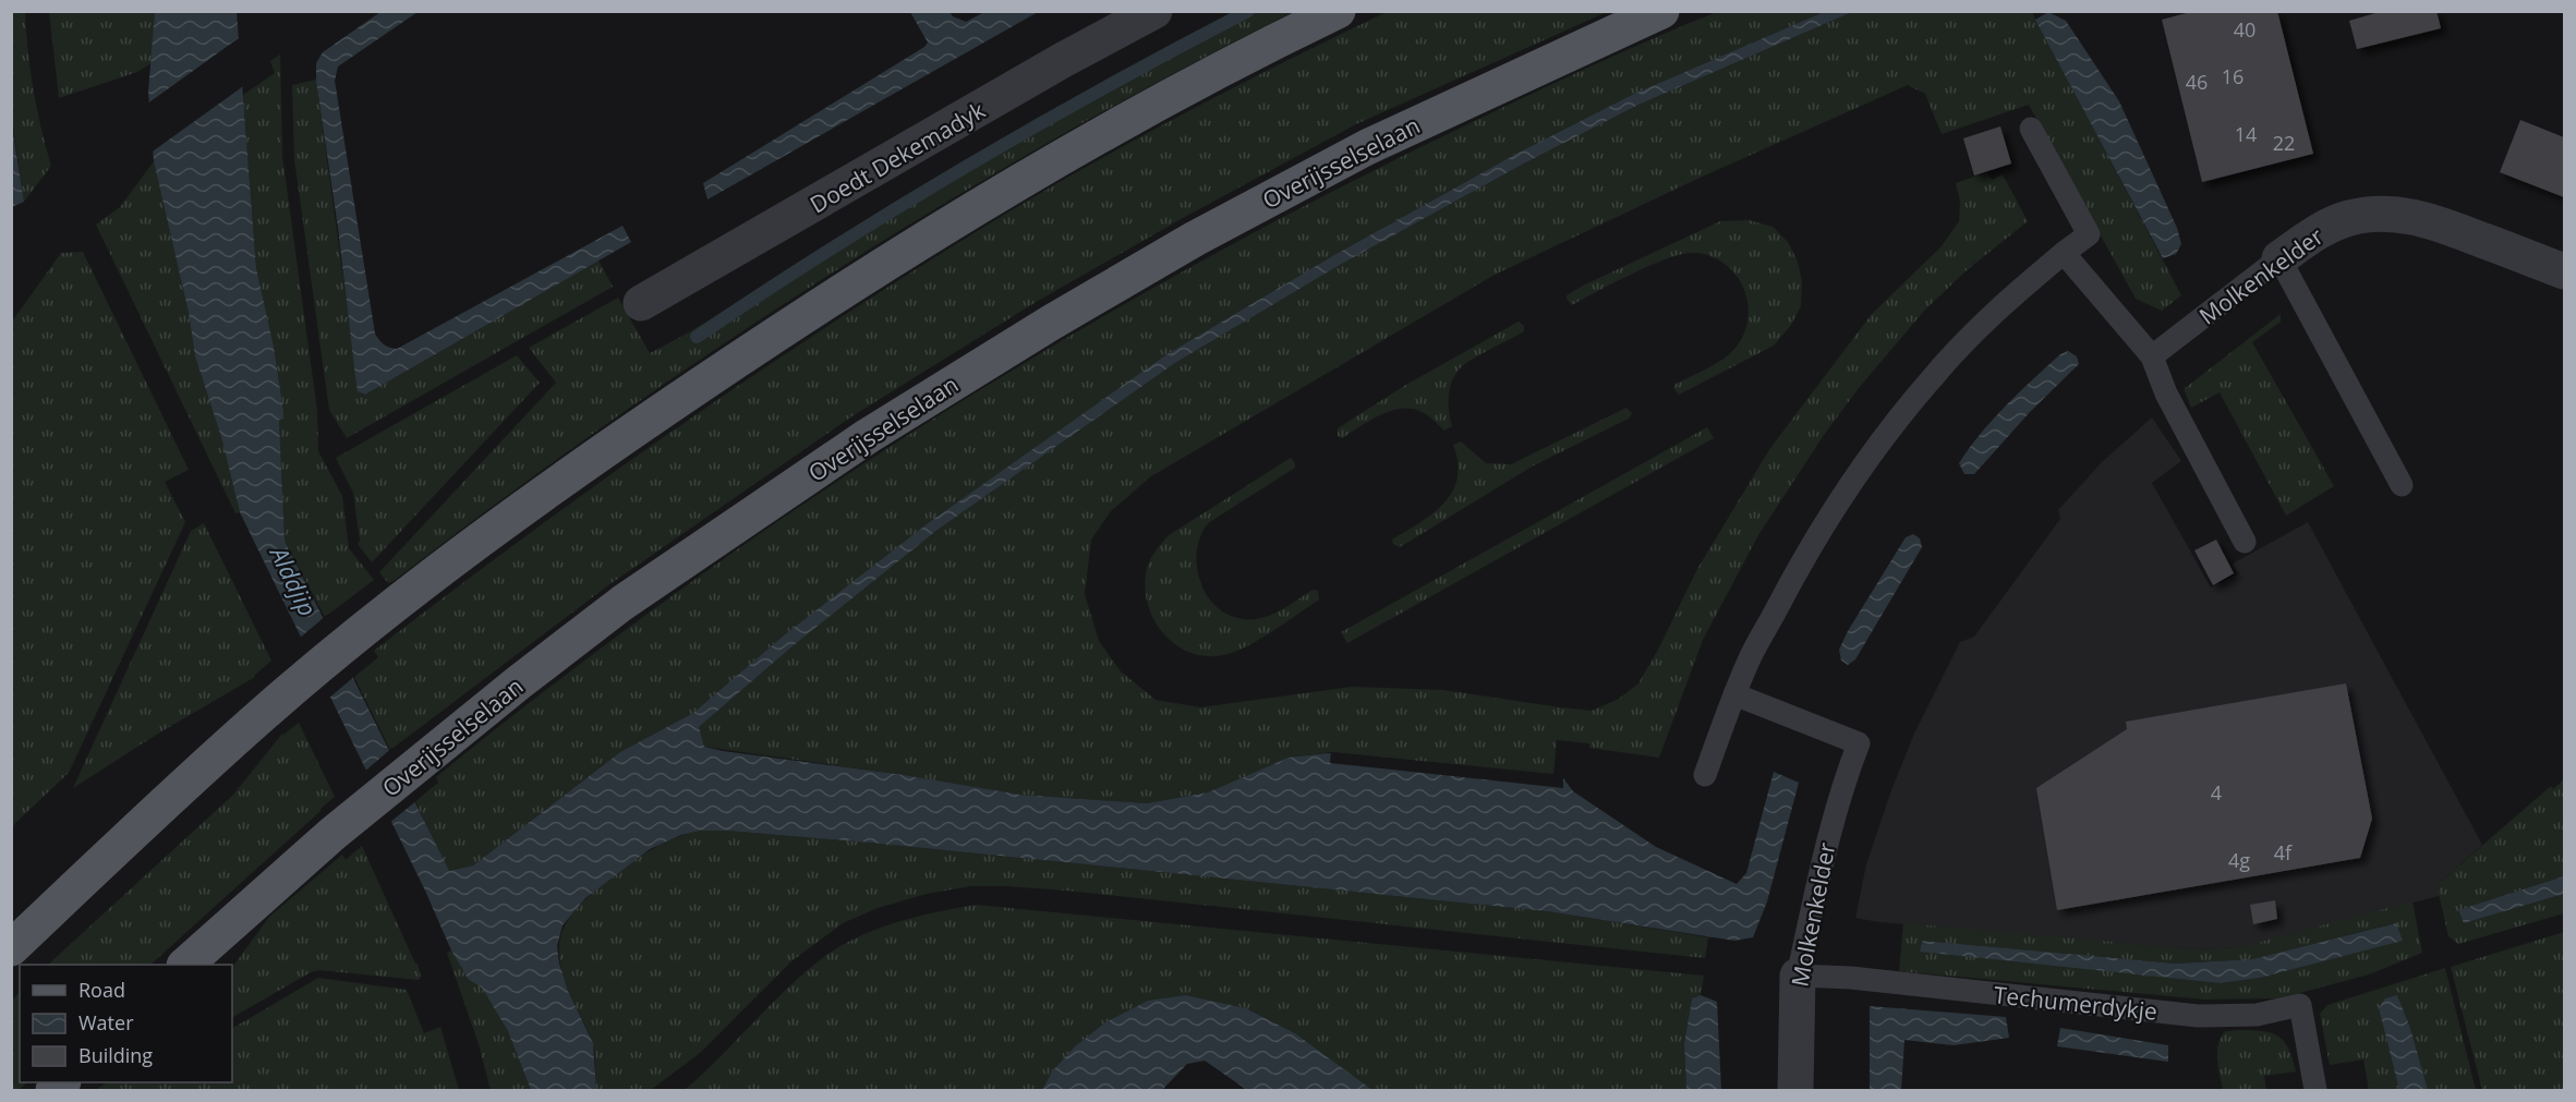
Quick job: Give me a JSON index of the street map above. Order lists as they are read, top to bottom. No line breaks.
{"streets":{"main road":["Overijsselselaan"],"street":["Doedt Dekemadyk","Molkenkelder"],"lane":["Techumerdykje"]},"crossings":[["Molkenkelder","Techumerdykje"]],"water":["Alddjip"],"house_numbers":["40","16","46","14","22","4","4f","4g"],"legend":["Road","Water","Building"]}
